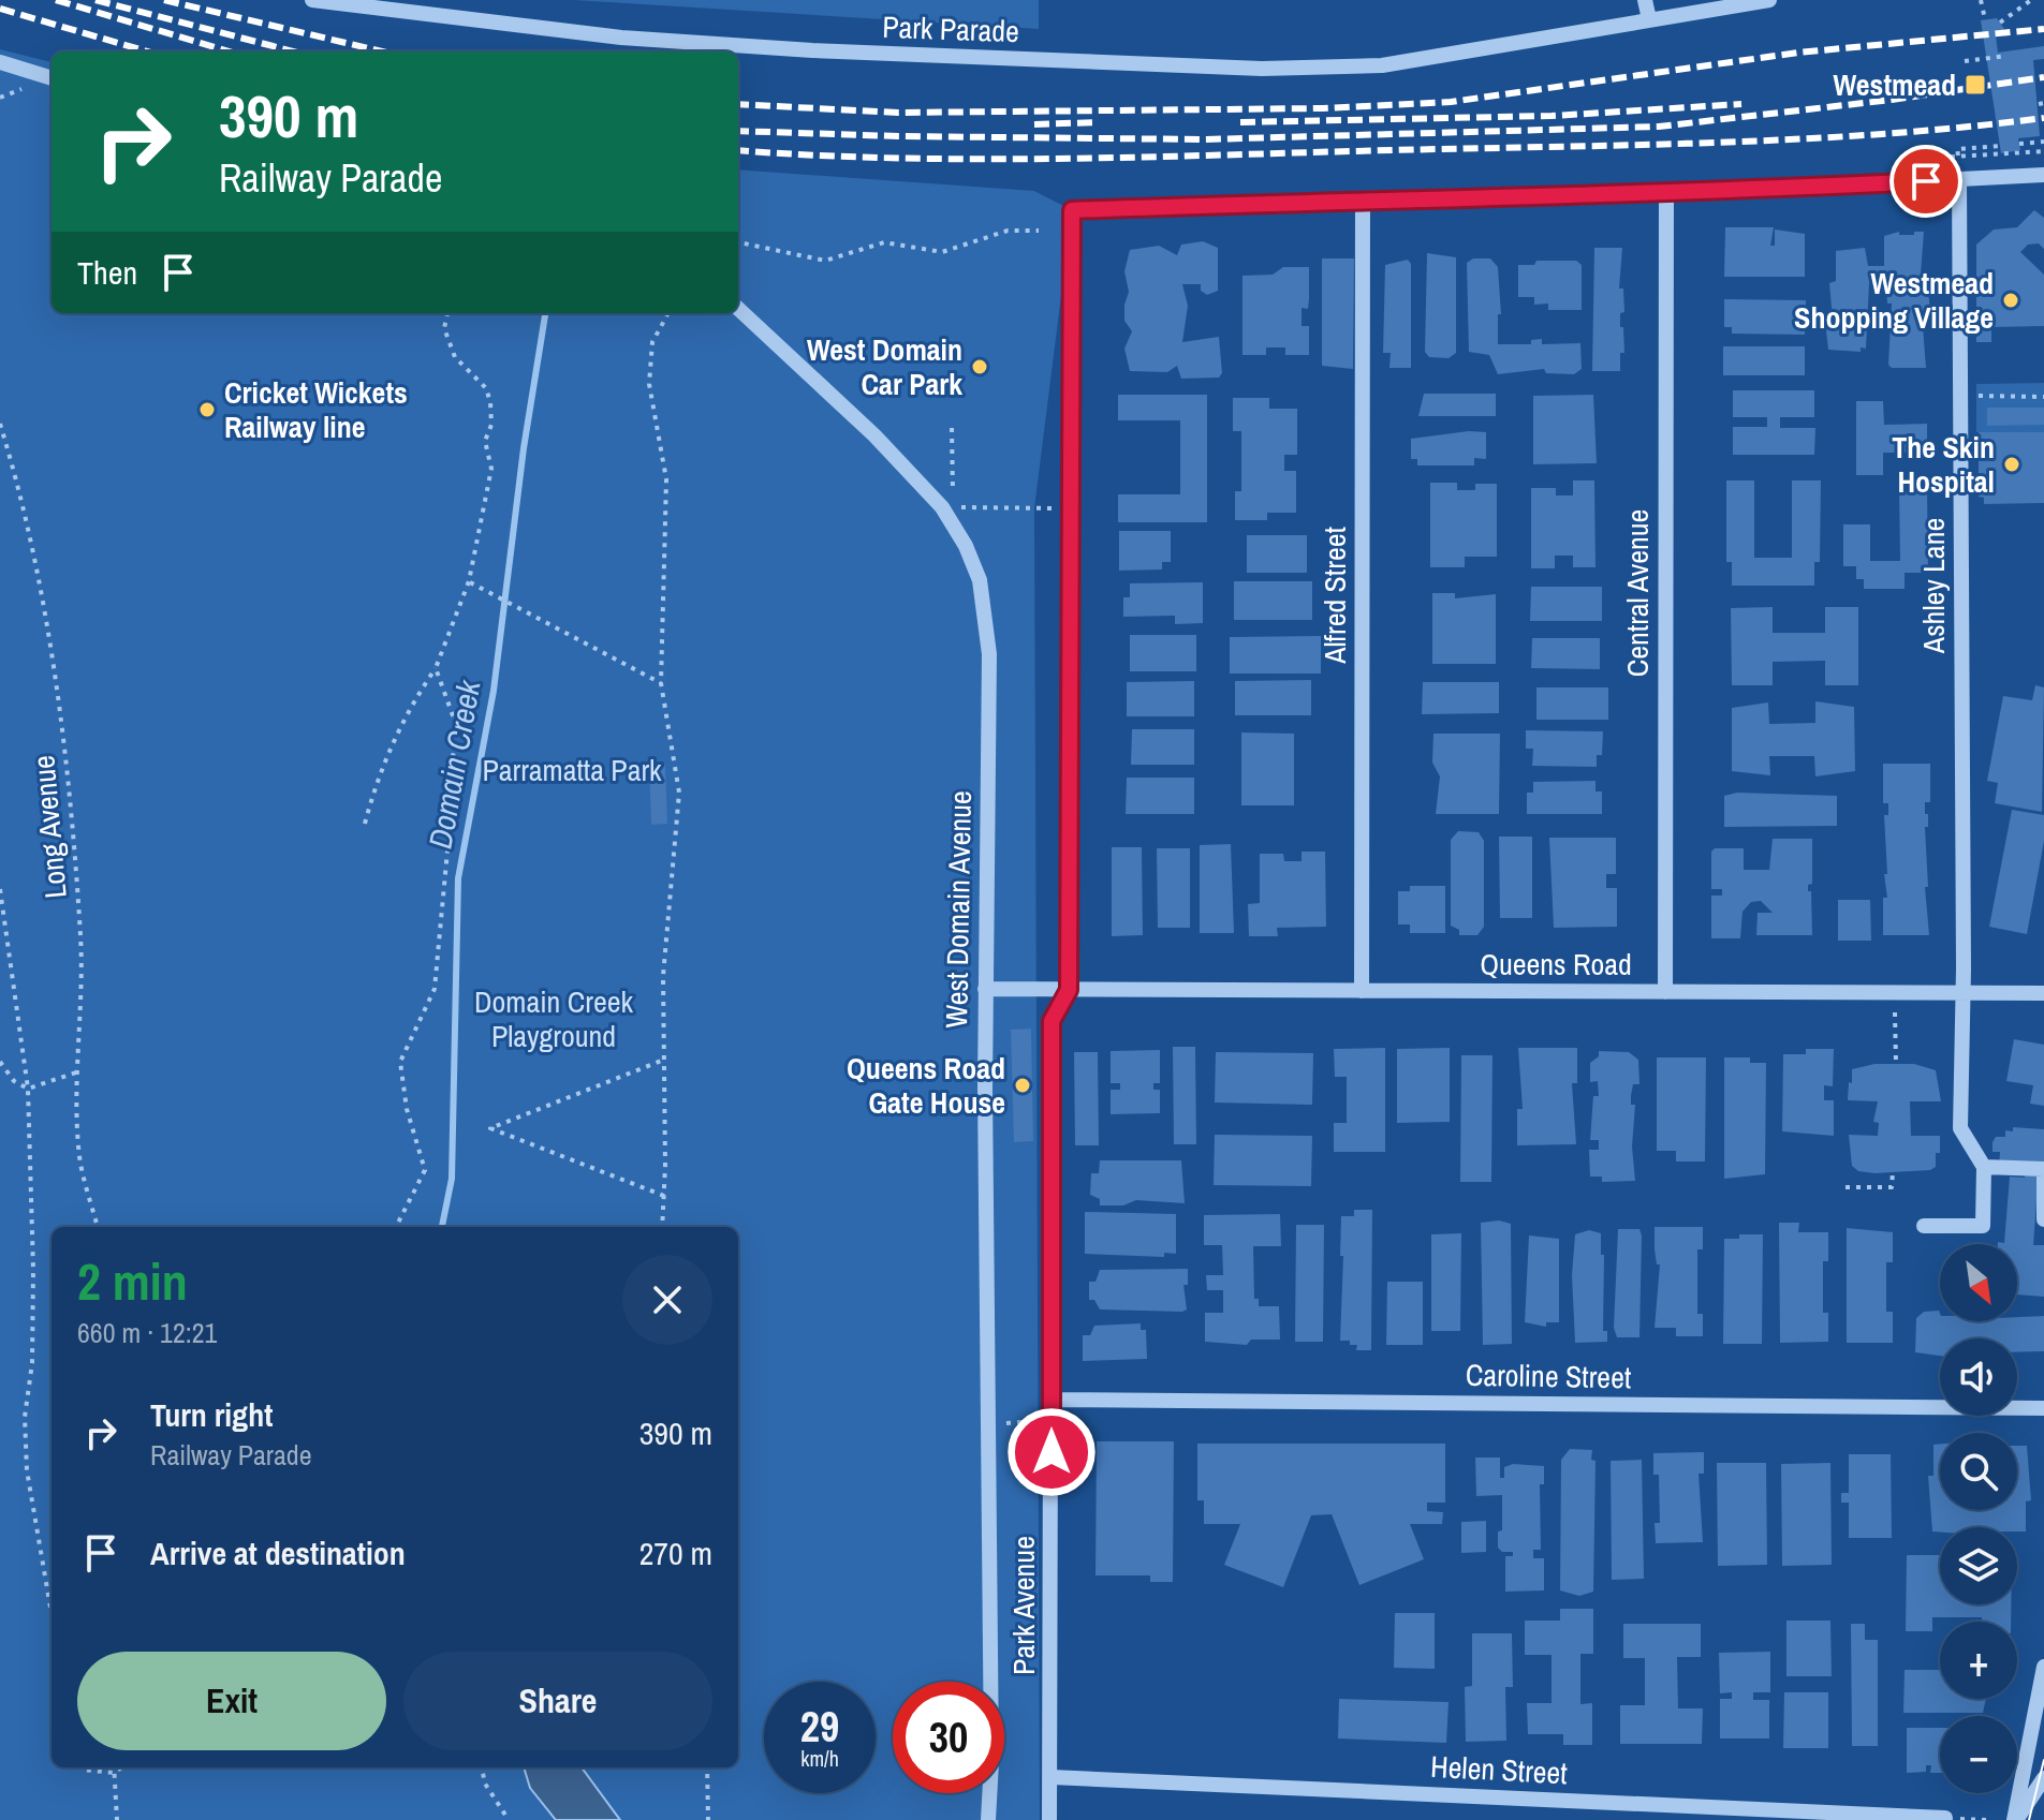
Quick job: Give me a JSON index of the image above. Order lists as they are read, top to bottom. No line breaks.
{"streets":{"street":["Park Parade","Ashley Lane","Central Avenue","Alfred Street","West Domain Avenue","Queens Road","Caroline Street","Park Avenue","Helen Street"],"path":["Long Avenue"]},"crossings":[["Ashley Lane","Queens Road"],["Central Avenue","Queens Road"],["Alfred Street","Queens Road"],["Alfred Street","Park Avenue"],["West Domain Avenue","Queens Road"],["Queens Road","Park Avenue"],["Caroline Street","Park Avenue"],["Park Avenue","Helen Street"]],"water":["Domain Creek"],"parks":["Parramatta Park","Domain Creek Playground"],"places":{"transit":["Westmead"],"other":["Westmead Shopping Village","West Domain Car Park","Cricket Wickets Railway line","The Skin Hospital","Queens Road Gate House"]},"north":"bottom right","page":{"turn":["390 m","Railway Parade"],"then":"Then","heading":["2 min","660 m · 12:21"],"map_buttons":["+","−"],"list":[{"name":"Turn right","note":"Railway Parade","value":"390 m"},{"name":"Arrive at destination","value":"270 m"}],"buttons":["Exit","Share"],"speed":"29 km/h","limit":"30"}}
